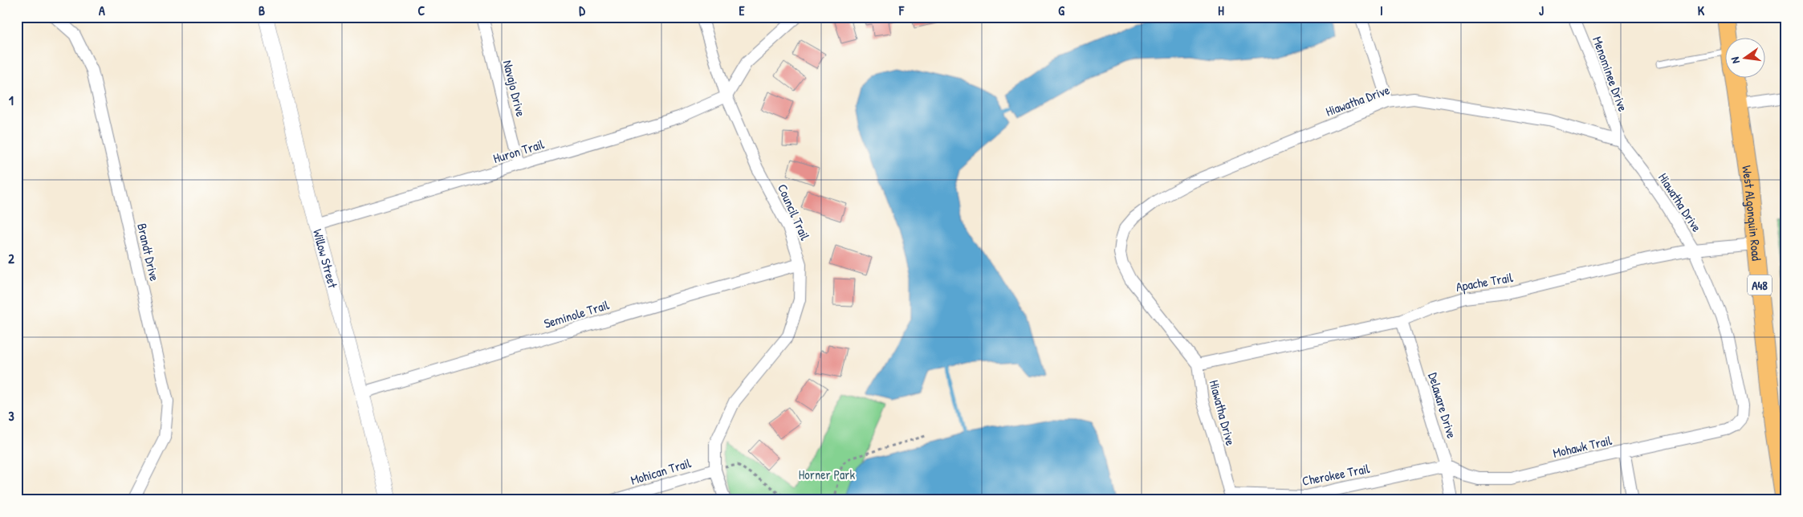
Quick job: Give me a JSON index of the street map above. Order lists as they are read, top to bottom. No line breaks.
{"streets":{"main road":["West Algonquin Road","A48"],"street":["Menominee Drive","Navajo Drive","Hiawatha Drive","Huron Trail","Council Trail","Brandt Drive","Willow Street","Apache Trail","Seminole Trail","Delaware Drive","Mohawk Trail","Mohican Trail","Cherokee Trail"]},"crossings":[["Menominee Drive","Hiawatha Drive"],["Navajo Drive","Huron Trail"],["Hiawatha Drive","Apache Trail"],["Hiawatha Drive","Mohawk Trail"],["Hiawatha Drive","Cherokee Trail"],["Huron Trail","Council Trail"],["Huron Trail","Willow Street"],["Council Trail","Seminole Trail"],["Council Trail","Mohican Trail"],["West Algonquin Road","Apache Trail"],["Willow Street","Seminole Trail"],["Apache Trail","Delaware Drive"],["Delaware Drive","Mohawk Trail"],["Delaware Drive","Cherokee Trail"],["Mohawk Trail","Cherokee Trail"]],"parks":["Horner Park"],"north":"left","grid":{"columns":["A","B","C","D","E","F","G","H","I","J","K"],"rows":["1","2","3"]}}
